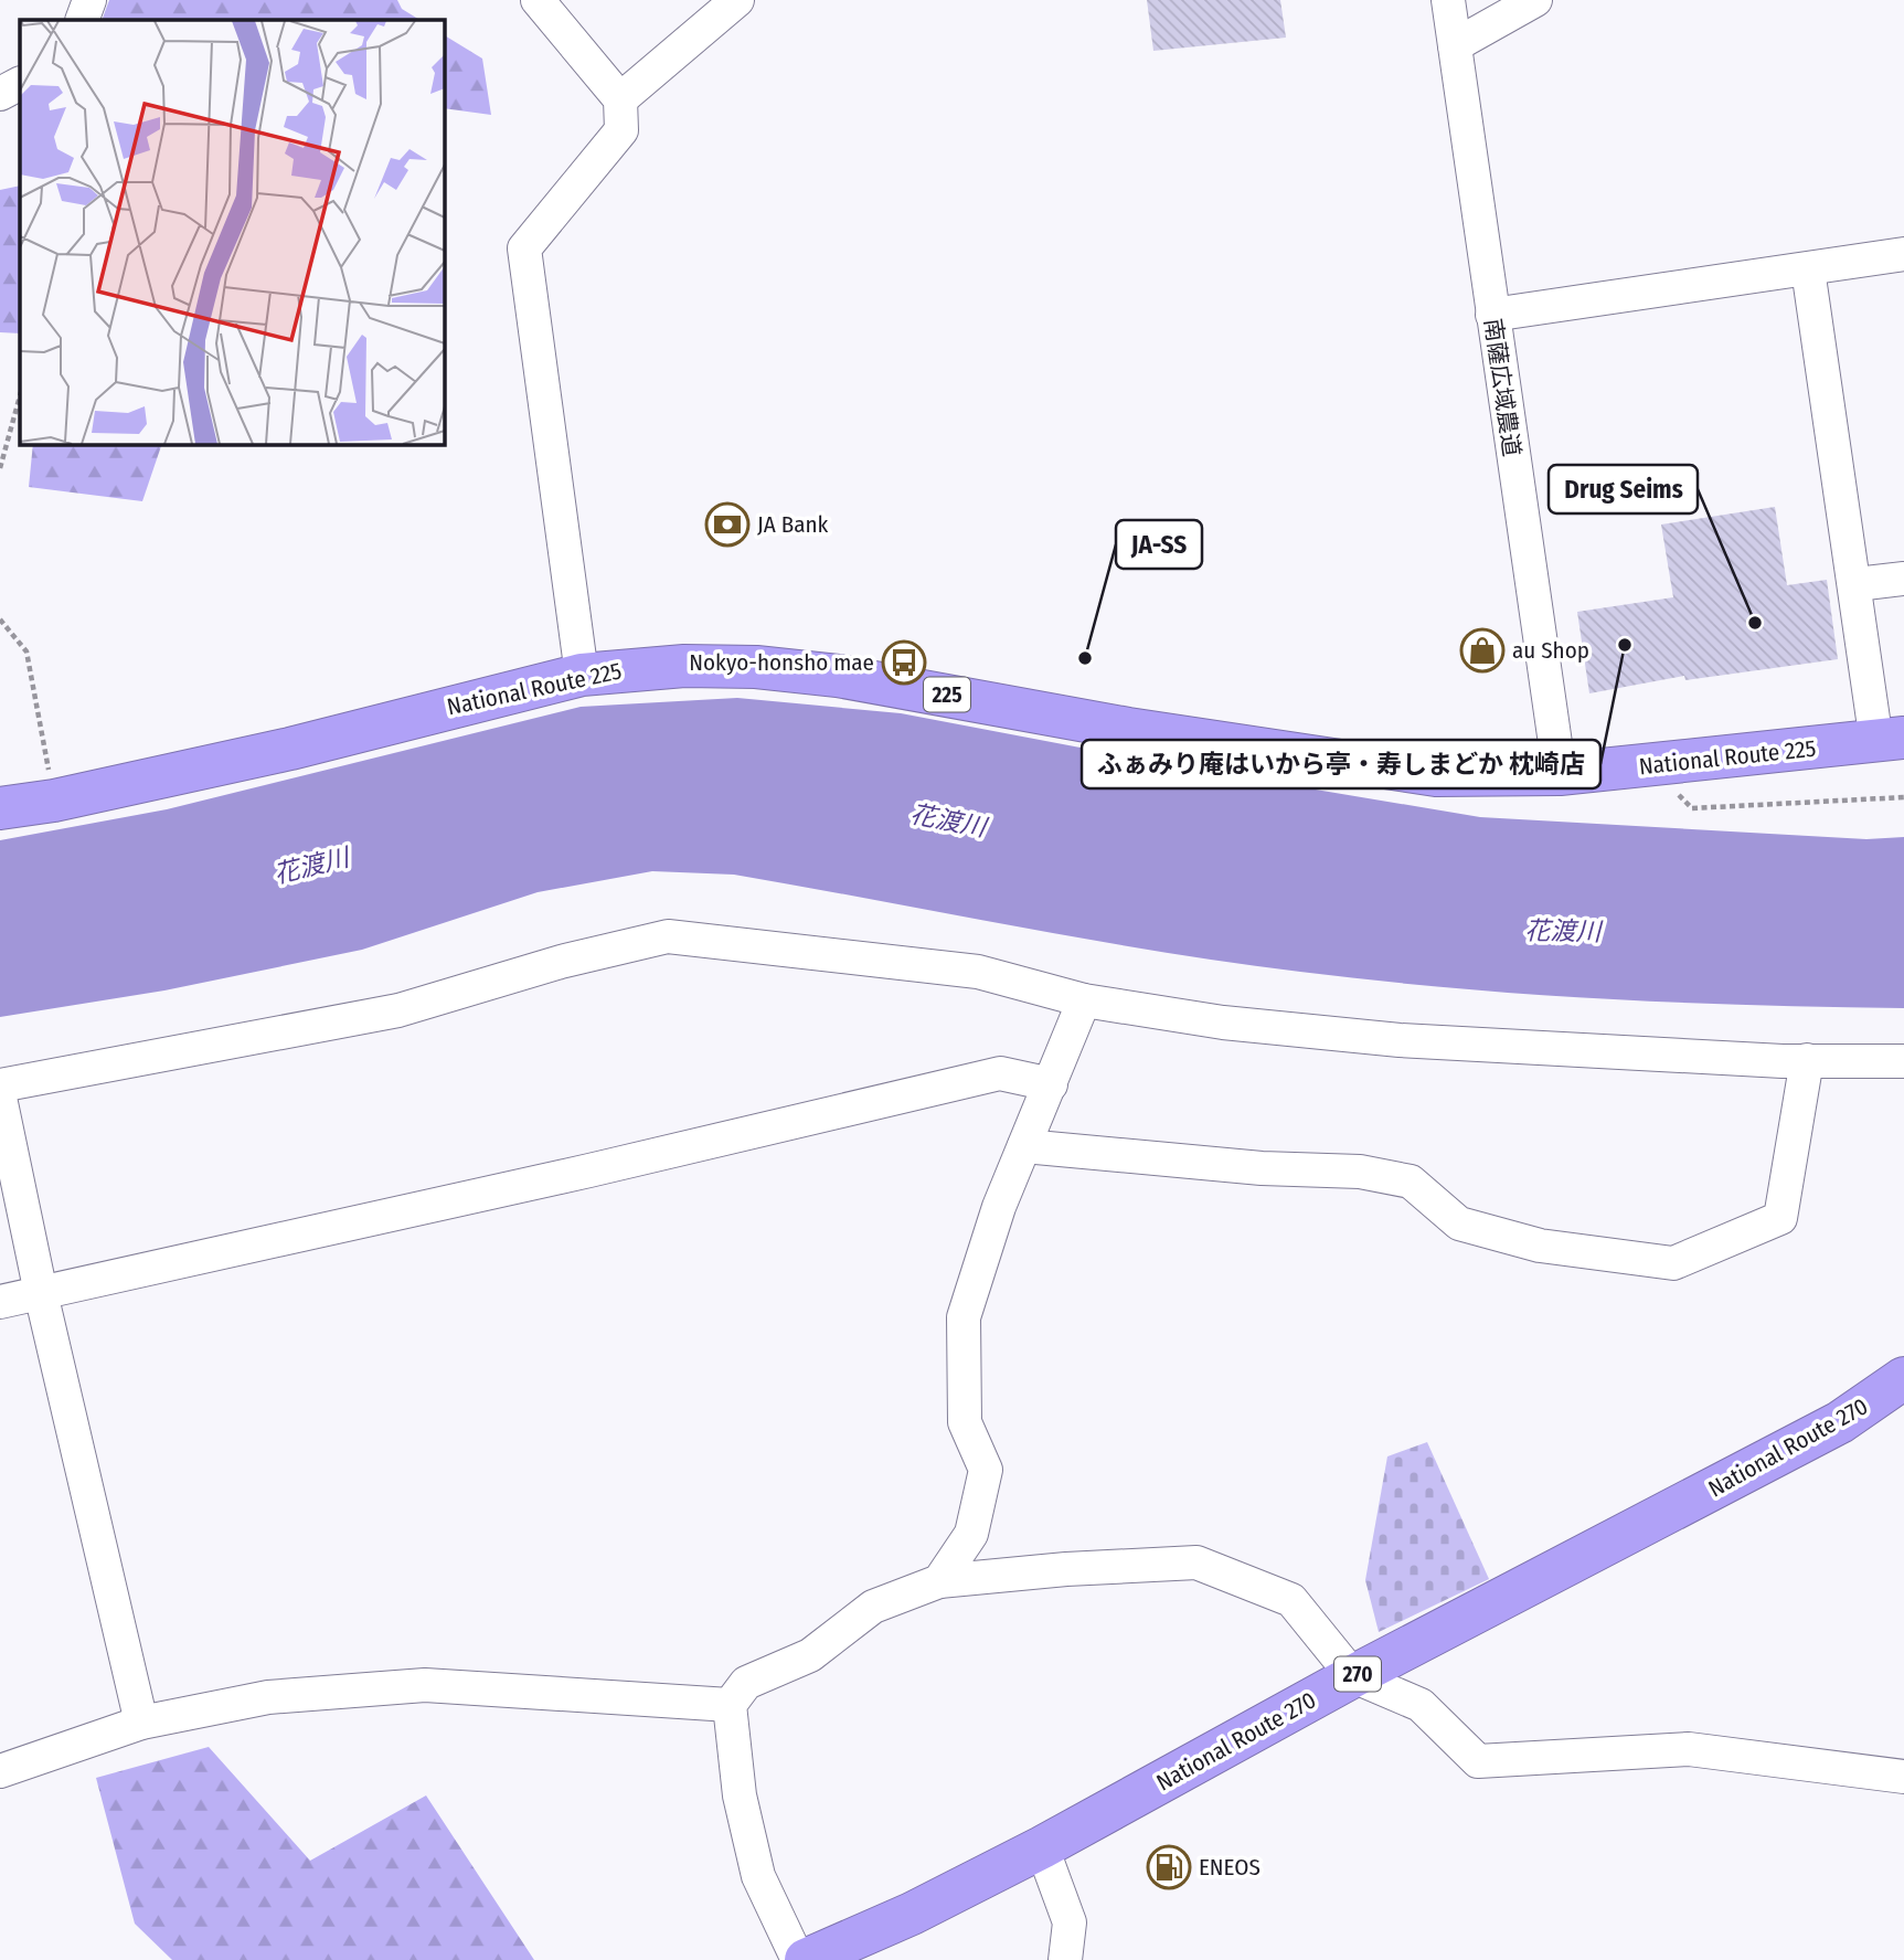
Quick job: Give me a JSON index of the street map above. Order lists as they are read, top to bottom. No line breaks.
{"streets":{"highway":["National Route 225","225","National Route 270","270"],"street":["南薩広域農道"]},"crossings":[["南薩広域農道","National Route 225"]],"water":["花渡川"],"places":{"bank":["JA Bank"],"other":["Drug Seims","ふぁみり庵はいから亭・寿しまどか 枕崎店","JA-SS"],"shop":["au Shop"],"bus stop":["Nokyo-honsho mae"],"fuel station":["ENEOS"]}}
